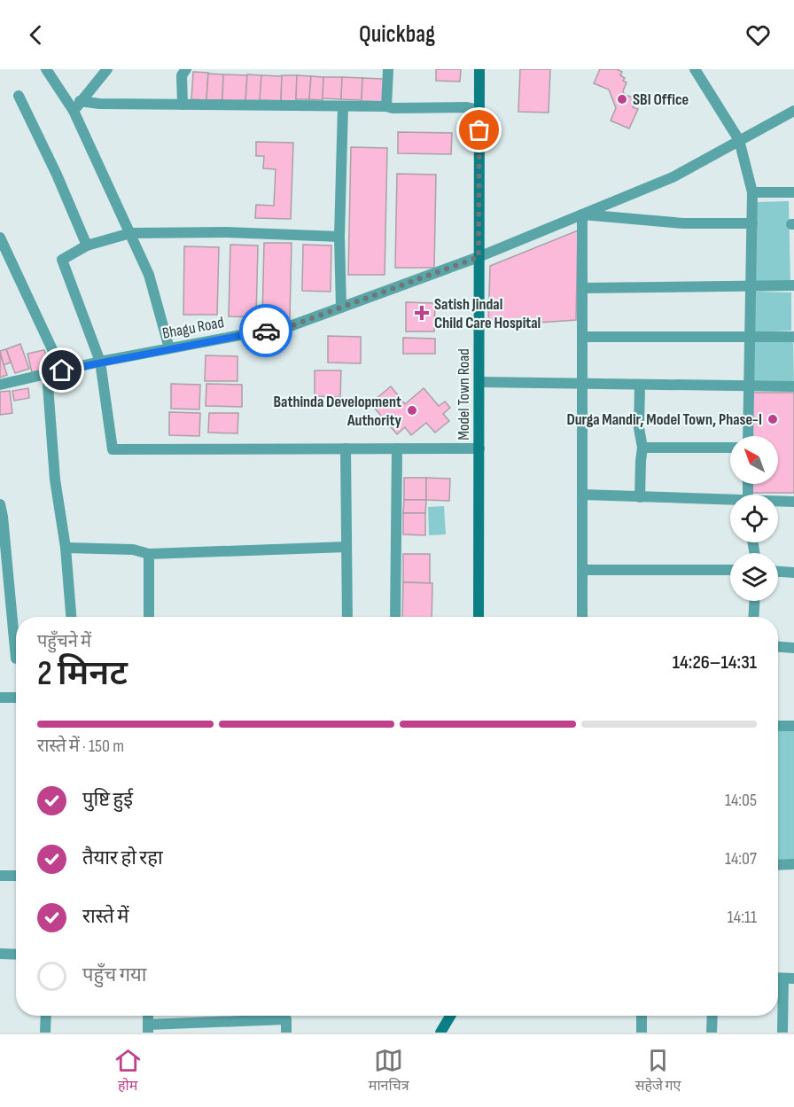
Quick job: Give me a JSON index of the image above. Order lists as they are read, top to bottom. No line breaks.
{"streets":{"main road":["Model Town Road"],"street":["Bhagu Road"]},"crossings":[["Bhagu Road","Model Town Road"]],"places":{"other":["SBI Office","Bathinda Development Authority","Durga Mandir, Model Town, Phase-I"],"health":["Satish Jindal Child Care Hospital"]},"north":"top left","page":{"header":"Quickbag","heading":["2 मिनट","पहुँचने में","14:26–14:31"],"bar":"रास्ते में · 150 m","list":[["पुष्टि हुई","14:05"],["तैयार हो रहा","14:07"],["रास्ते में","14:11"],"पहुँच गया"],"tabs":["होम","मानचित्र","सहेजे गए"]}}
